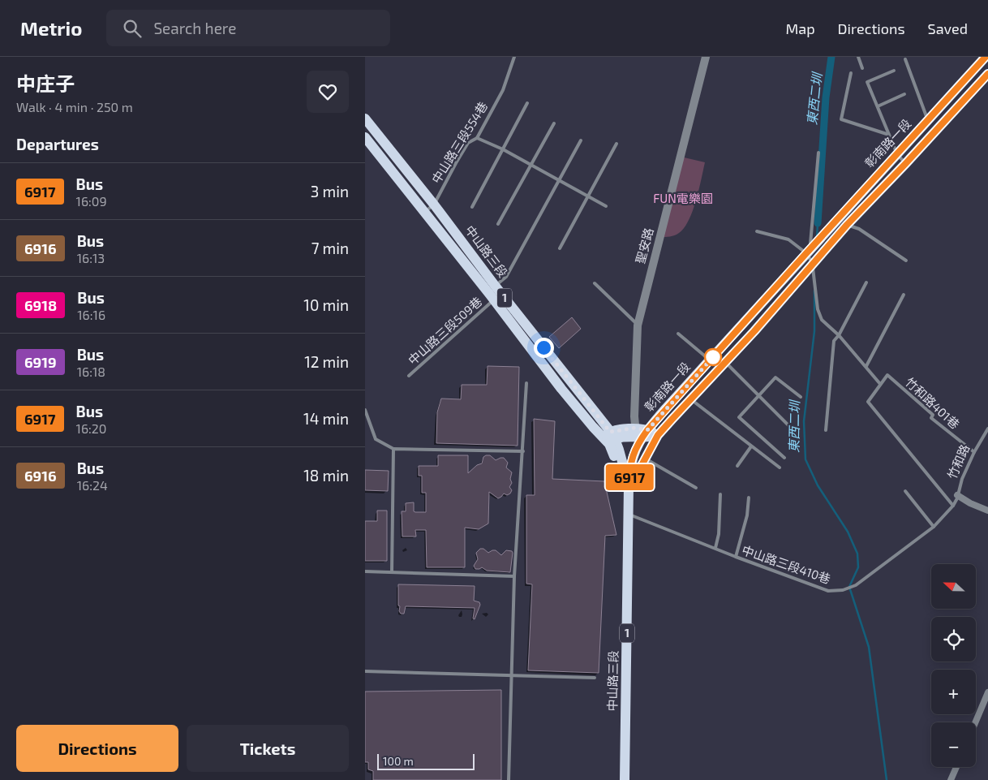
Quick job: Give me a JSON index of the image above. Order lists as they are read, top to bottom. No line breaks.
{"streets":{"main road":["彰南路一段","中山路三段","1"],"street":["聖安路","竹和路"],"lane":["中山路三段554巷","中山路三段509巷","竹和路401巷","中山路三段410巷"]},"crossings":[["中山路三段554巷","中山路三段"],["彰南路一段","聖安路"],["彰南路一段","中山路三段"],["中山路三段","中山路三段509巷"],["中山路三段","中山路三段410巷"],["竹和路401巷","竹和路"],["竹和路","中山路三段410巷"]],"water":["東西二圳"],"parks":["FUN電樂園"],"lines":["bus line 6917"],"scale_bar":"100 m","north":"left","page":{"header":"Metrio","search":"Search here","nav":["Map","Directions","Saved"],"heading":[["中庄子","Walk · 4 min · 250 m"],"Departures"],"on_map":"6917","list":[{"mark":"6917","name":"Bus","note":"16:09","value":"3 min"},{"mark":"6916","name":"Bus","note":"16:13","value":"7 min"},{"mark":"6918","name":"Bus","note":"16:16","value":"10 min"},{"mark":"6919","name":"Bus","note":"16:18","value":"12 min"},{"mark":"6917","name":"Bus","note":"16:20","value":"14 min"},{"mark":"6916","name":"Bus","note":"16:24","value":"18 min"}],"map_buttons":["+","−"],"buttons":["Directions","Tickets"],"scale":"100 m"}}
